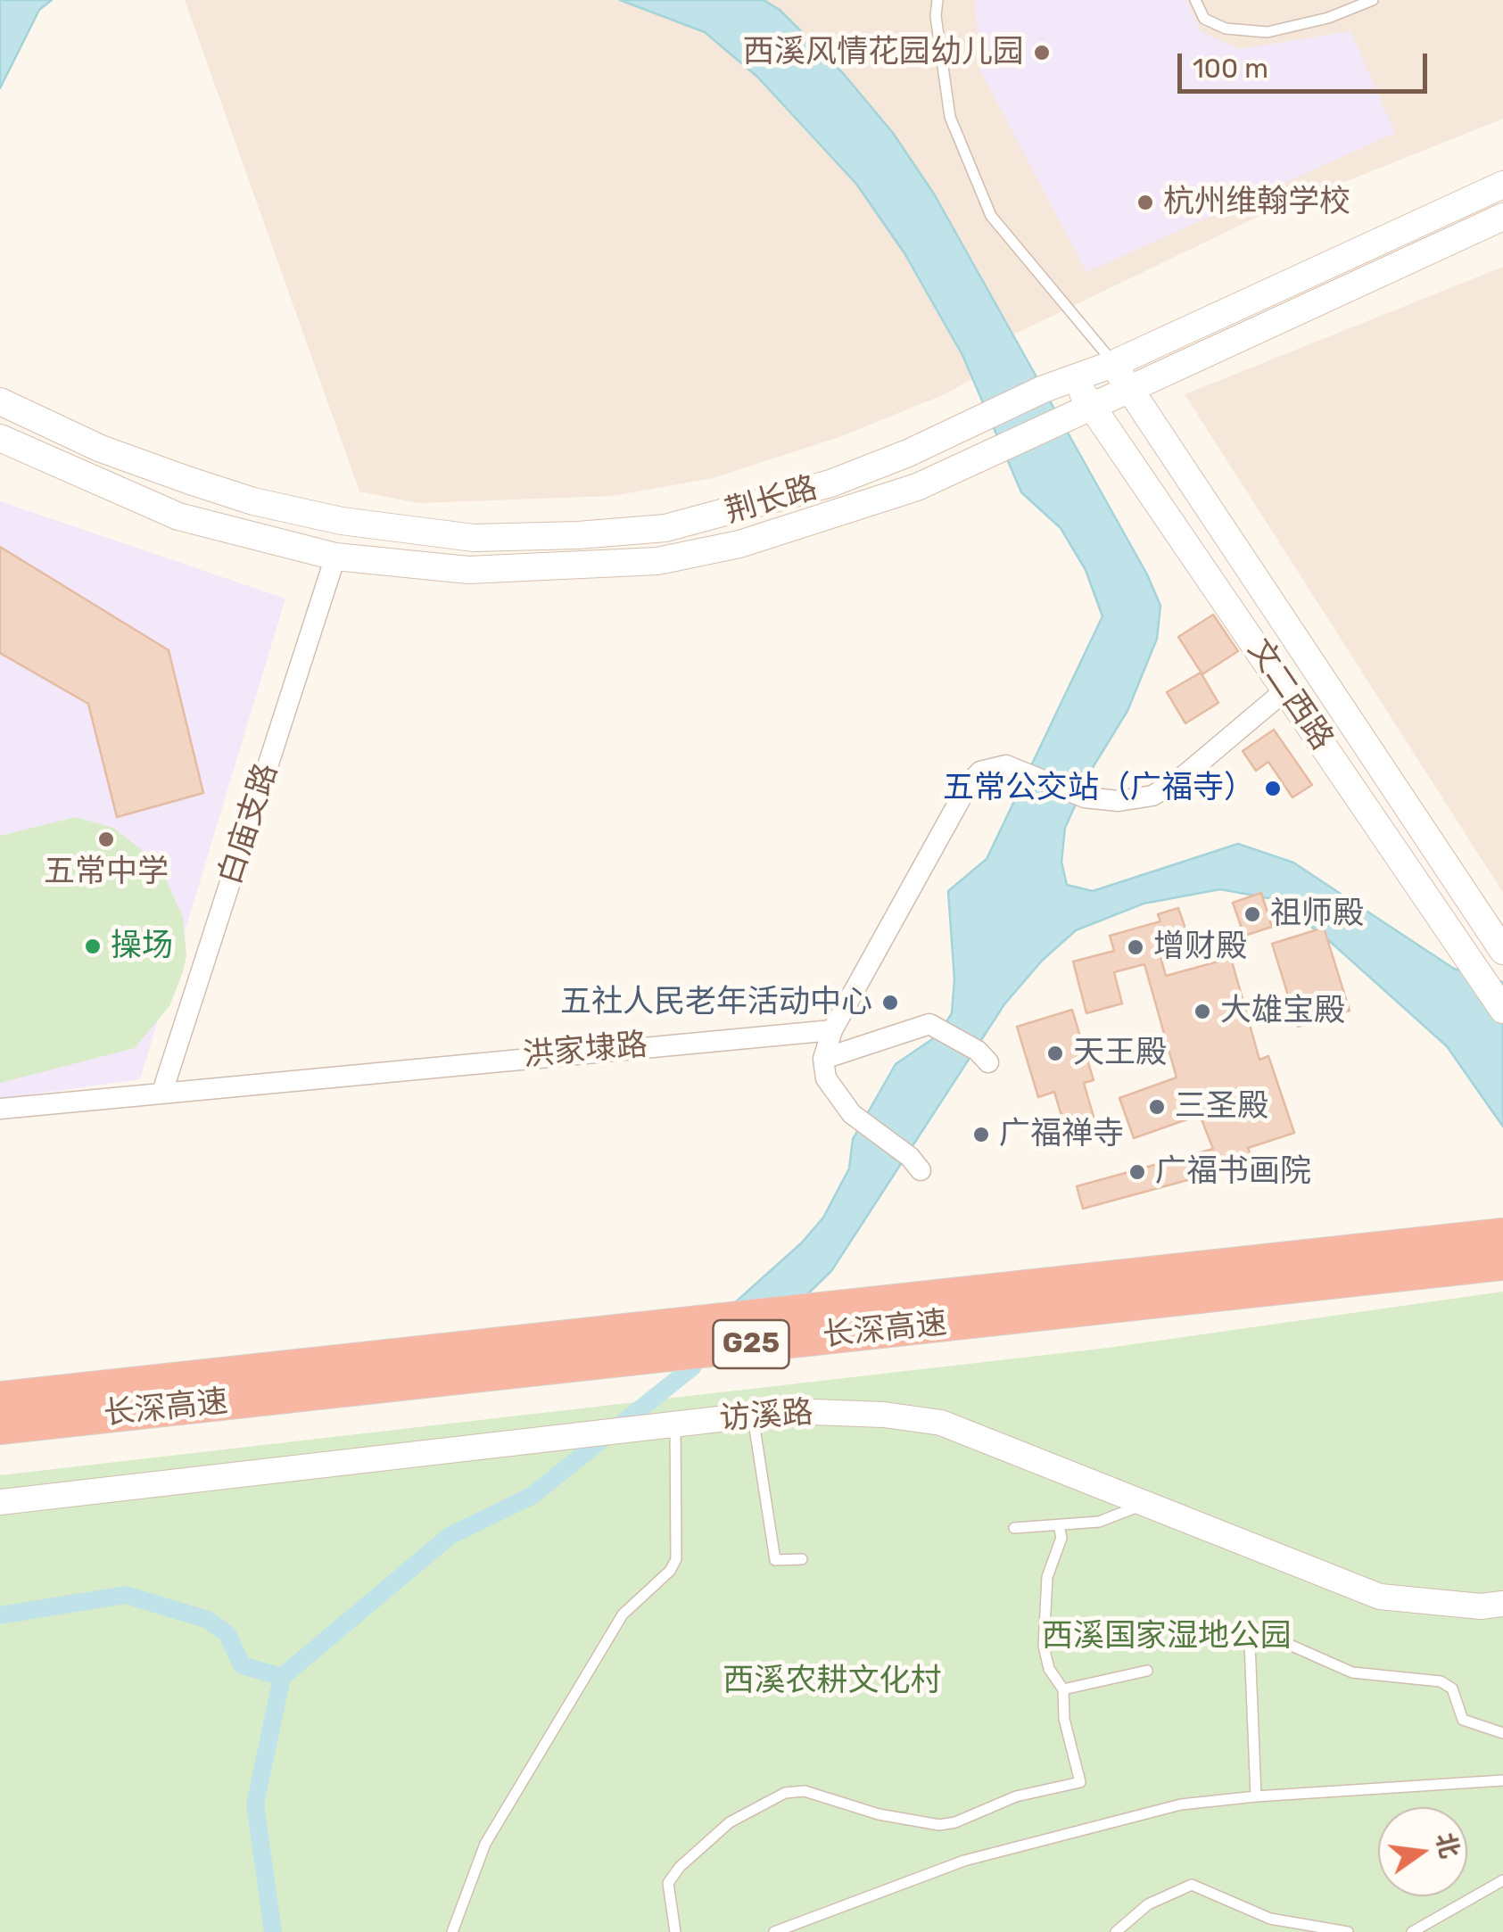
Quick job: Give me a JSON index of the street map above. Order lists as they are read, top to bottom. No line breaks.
{"streets":{"highway":["长深高速","G25"],"main road":["荆长路","文二西路"],"street":["白庙支路","洪家埭路","访溪路"]},"crossings":[["荆长路","文二西路"],["荆长路","白庙支路"],["白庙支路","洪家埭路"]],"parks":["西溪国家湿地公园","西溪农耕文化村"],"places":["西溪风情花园幼儿园","杭州维翰学校","五常公交站（广福寺）","五常中学","祖师殿","操场","增财殿","五社人民老年活动中心","大雄宝殿","天王殿","三圣殿","广福禅寺","广福书画院"],"scale_bar":"100 m","north":"right"}
